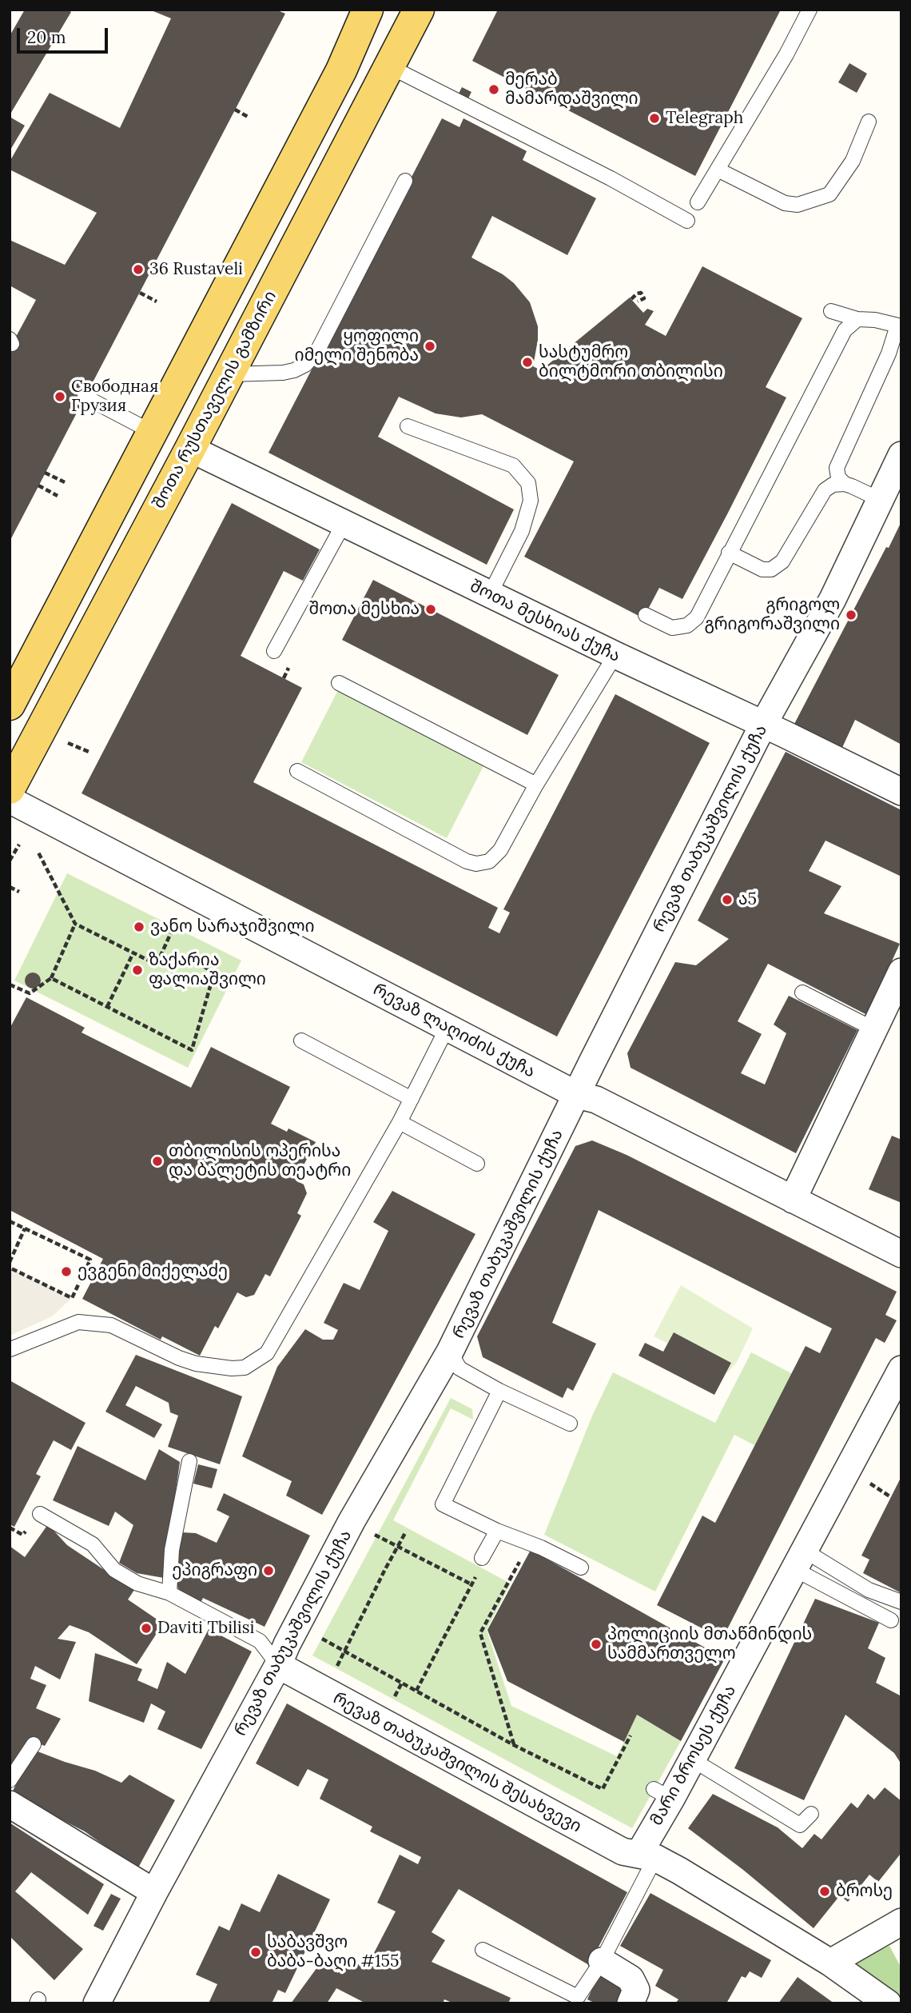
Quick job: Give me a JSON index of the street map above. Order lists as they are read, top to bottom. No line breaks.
{"streets":{"main road":["შოთა რუსთაველის გამზირი"],"street":["შოთა მესხიას ქუჩა","რევაზ თაბუკაშვილის ქუჩა","რევაზ ლაღიძის ქუჩა","მარი ბროსეს ქუჩა","რევაზ თაბუკაშვილის შესახვევი"]},"crossings":[["შოთა რუსთაველის გამზირი","შოთა მესხიას ქუჩა"],["შოთა მესხიას ქუჩა","რევაზ თაბუკაშვილის ქუჩა"],["რევაზ თაბუკაშვილის ქუჩა","რევაზ ლაღიძის ქუჩა"],["რევაზ თაბუკაშვილის ქუჩა","რევაზ თაბუკაშვილის შესახვევი"],["მარი ბროსეს ქუჩა","რევაზ თაბუკაშვილის შესახვევი"]],"places":["მერაბ მამარდაშვილი","Telegraph","36 Rustaveli","ყოფილი იმელი შენობა","სასტუმრო ბილტმორი თბილისი","Свободная Грузия","შოთა მესხია","გრიგოლ გრიგორაშვილი","ა5","ვანო სარაჯიშვილი","ზაქარია ფალიაშვილი","თბილისის ოპერისა და ბალეტის თეატრი","ევგენი მიქელაძე","ეპიგრაფი","Daviti Tbilisi","პოლიციის მთაწმინდის სამმართველო","ბროსე","საბავშვო ბაბა-ბაღი #155"],"scale_bar":"20 m"}
